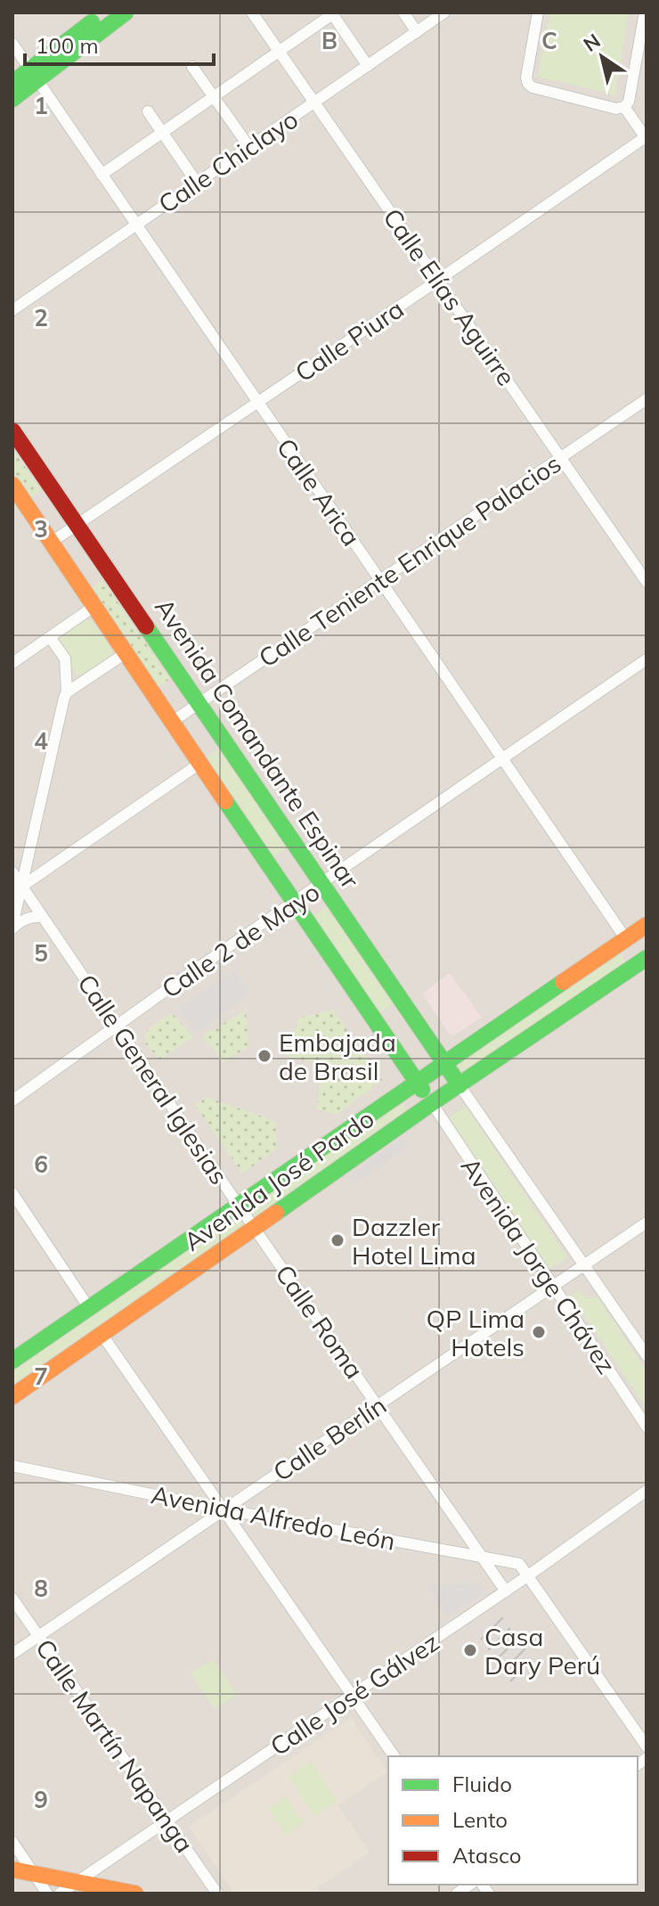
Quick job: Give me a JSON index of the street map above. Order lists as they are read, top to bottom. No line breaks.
{"streets":{"main road":["Avenida Comandante Espinar","Avenida José Pardo"],"street":["Calle Chiclayo","Calle Elías Aguirre","Calle Piura","Calle Arica","Calle Teniente Enrique Palacios","Calle 2 de Mayo","Calle General Iglesias","Avenida Jorge Chávez","Calle Roma","Calle Berlín","Avenida Alfredo León","Calle José Gálvez","Calle Martín Napanga"]},"crossings":[["Calle Chiclayo","Calle Elías Aguirre"],["Calle Chiclayo","Calle Arica"],["Calle Elías Aguirre","Calle Piura"],["Calle Elías Aguirre","Calle Teniente Enrique Palacios"],["Calle Piura","Calle Arica"],["Calle Piura","Avenida Comandante Espinar"],["Calle Arica","Calle Teniente Enrique Palacios"],["Calle Arica","Calle 2 de Mayo"],["Calle Arica","Avenida José Pardo"],["Calle Teniente Enrique Palacios","Avenida Comandante Espinar"],["Avenida Comandante Espinar","Calle 2 de Mayo"],["Avenida Comandante Espinar","Avenida José Pardo"],["Avenida Comandante Espinar","Avenida Jorge Chávez"],["Calle 2 de Mayo","Calle General Iglesias"],["Calle General Iglesias","Avenida José Pardo"],["Calle General Iglesias","Calle Roma"],["Avenida José Pardo","Avenida Jorge Chávez"],["Avenida José Pardo","Calle Roma"],["Avenida Jorge Chávez","Calle Berlín"],["Calle Roma","Calle Berlín"],["Calle Roma","Avenida Alfredo León"],["Calle Roma","Calle José Gálvez"],["Calle Berlín","Avenida Alfredo León"],["Calle Berlín","Calle Martín Napanga"],["Avenida Alfredo León","Calle José Gálvez"],["Calle José Gálvez","Calle Martín Napanga"]],"places":["Embajada de Brasil","Dazzler Hotel Lima","QP Lima Hotels","Casa Dary Perú"],"legend":["Fluido","Lento","Atasco"],"scale_bar":"100 m","north":"top left","grid":{"columns":["B","C"],"rows":["1","2","3","4","5","6","7","8","9"]}}
